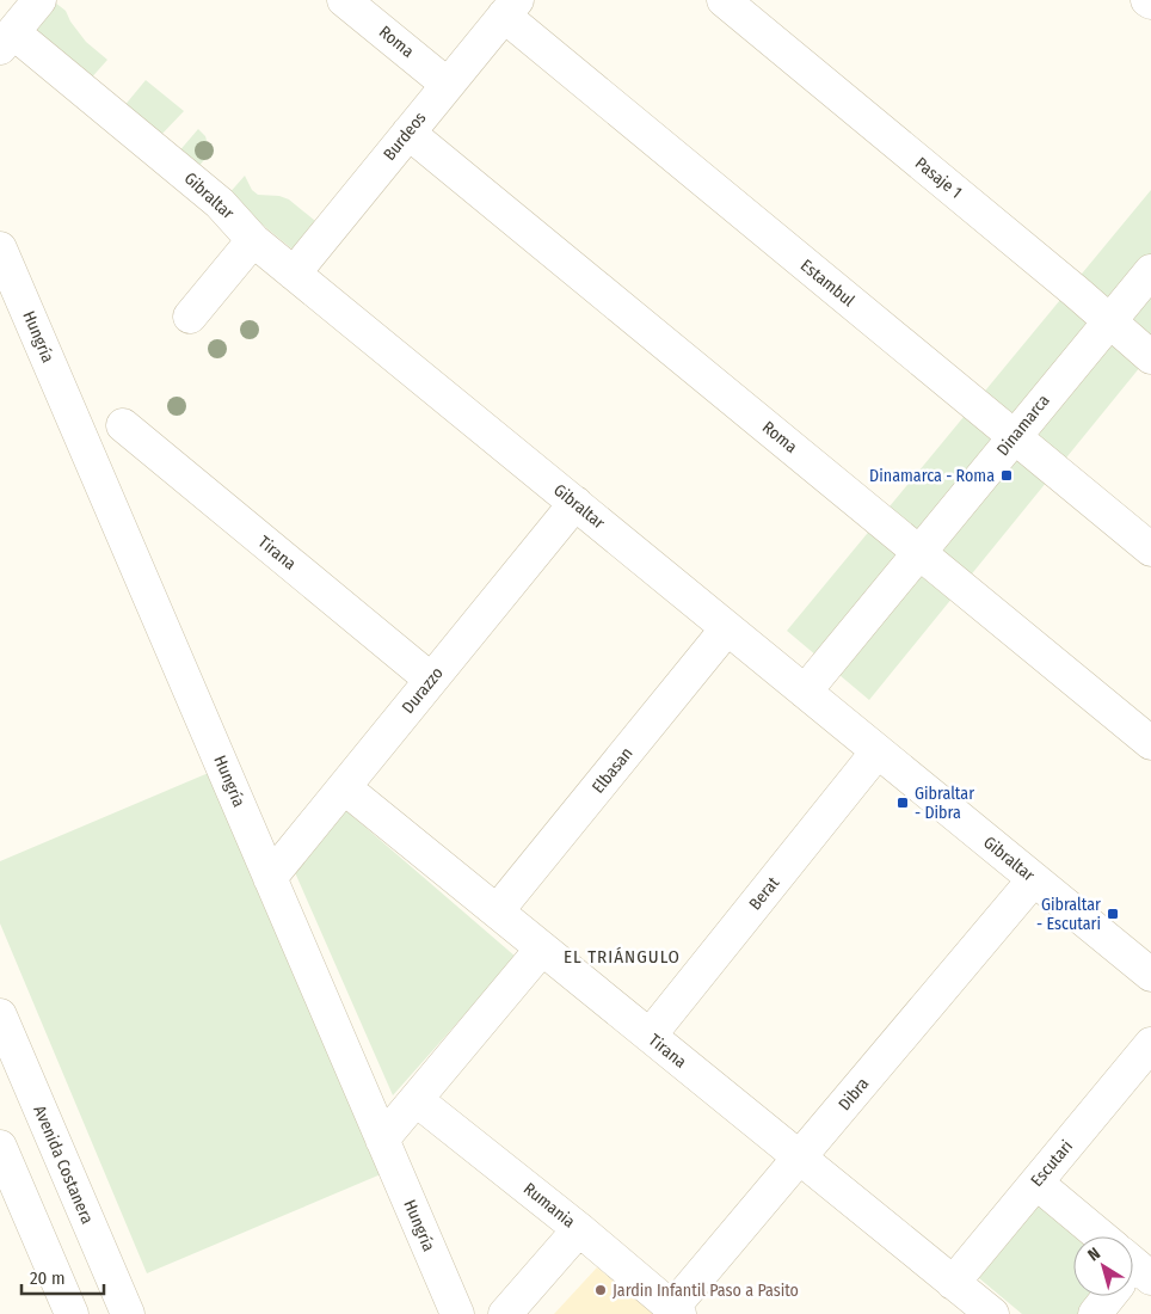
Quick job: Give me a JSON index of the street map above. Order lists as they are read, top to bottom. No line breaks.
{"streets":{"street":["Roma","Burdeos","Pasaje 1","Gibraltar","Estambul","Hungría","Dinamarca","Tirana","Durazzo","Elbasan","Berat","Dibra","Escutari","Avenida Costanera","Rumania"]},"crossings":[["Roma","Burdeos"],["Roma","Dinamarca"],["Burdeos","Gibraltar"],["Burdeos","Estambul"],["Pasaje 1","Dinamarca"],["Gibraltar","Dinamarca"],["Gibraltar","Durazzo"],["Gibraltar","Elbasan"],["Gibraltar","Berat"],["Gibraltar","Dibra"],["Estambul","Dinamarca"],["Hungría","Durazzo"],["Tirana","Durazzo"],["Tirana","Elbasan"],["Tirana","Berat"],["Tirana","Dibra"],["Tirana","Escutari"],["Dibra","Rumania"]],"districts":["EL TRIÁNGULO"],"places":{"transit":["Dinamarca - Roma","Gibraltar - Dibra","Gibraltar - Escutari"],"other":["Jardin Infantil Paso a Pasito"]},"scale_bar":"20 m","north":"top left"}
